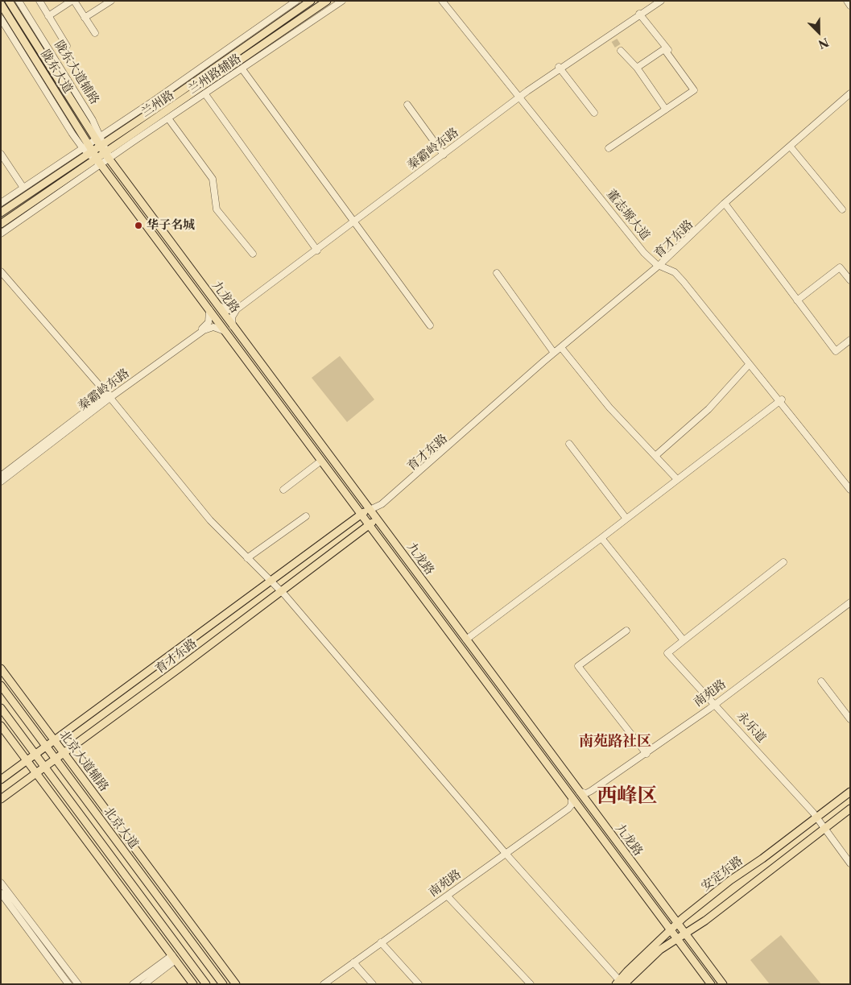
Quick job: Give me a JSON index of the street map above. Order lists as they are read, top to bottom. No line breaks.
{"streets":{"main road":["陇东大道","兰州路","育才东路","九龙路","北京大道辅路","北京大道","安定东路"],"street":["陇东大道辅路","兰州路辅路","秦霸岭东路","董志塬大道","南苑路","永乐道"]},"crossings":[["陇东大道","陇东大道辅路"],["陇东大道","兰州路辅路"],["陇东大道","兰州路"],["陇东大道","九龙路"],["陇东大道辅路","兰州路辅路"],["兰州路辅路","兰州路"],["兰州路辅路","九龙路"],["兰州路","九龙路"],["秦霸岭东路","董志塬大道"],["秦霸岭东路","九龙路"],["董志塬大道","育才东路"],["育才东路","九龙路"],["育才东路","北京大道辅路"],["育才东路","北京大道"],["九龙路","南苑路"],["九龙路","安定东路"],["南苑路","永乐道"],["永乐道","安定东路"]],"districts":["南苑路社区","西峰区"],"places":["华子名城"],"north":"bottom right"}
